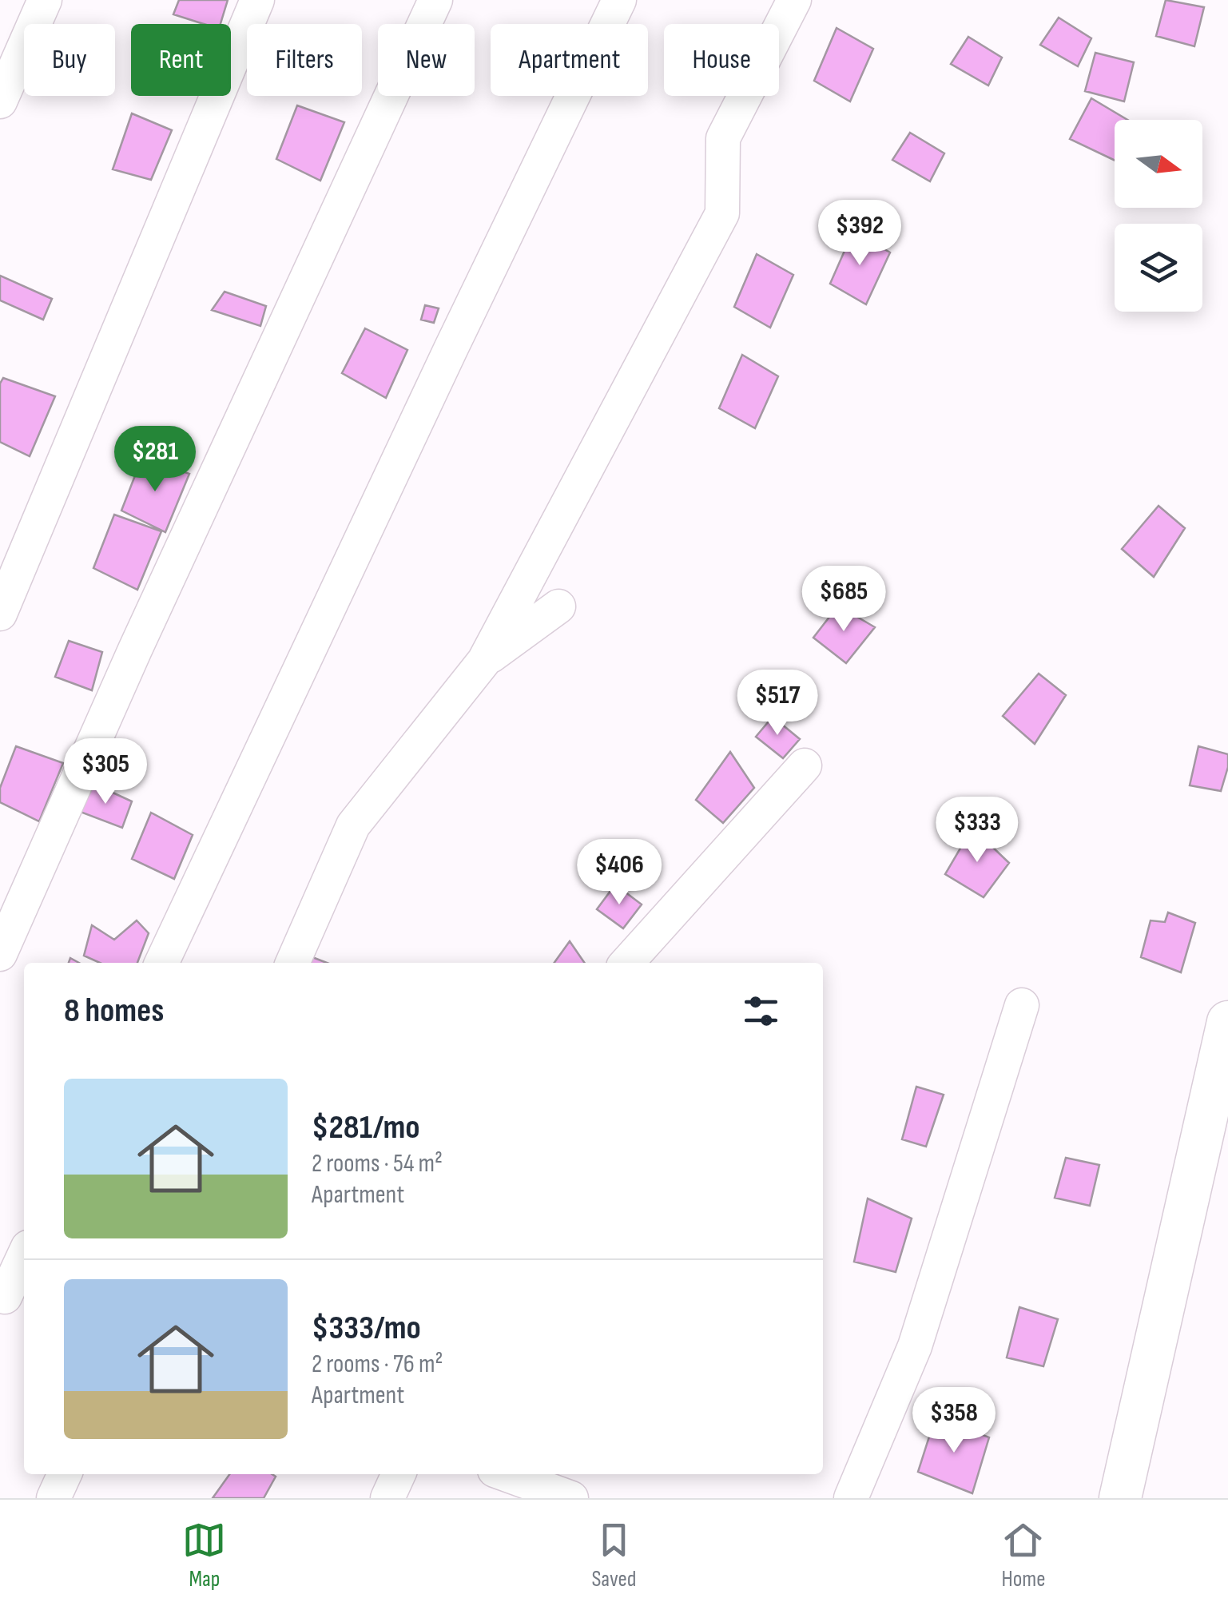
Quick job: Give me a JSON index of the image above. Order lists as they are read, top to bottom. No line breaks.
{"north":"right","page":{"chip":["Buy","Rent","Filters","New","Apartment","House"],"price":["$392","$281","$685","$517","$305","$333","$406","$358"],"heading":"8 homes","list":[{"name":"$281/mo","note":"2 rooms · 54 m² · Apartment"},{"name":"$333/mo","note":"2 rooms · 76 m² · Apartment"}],"tabs":["Map","Saved","Home"]}}
